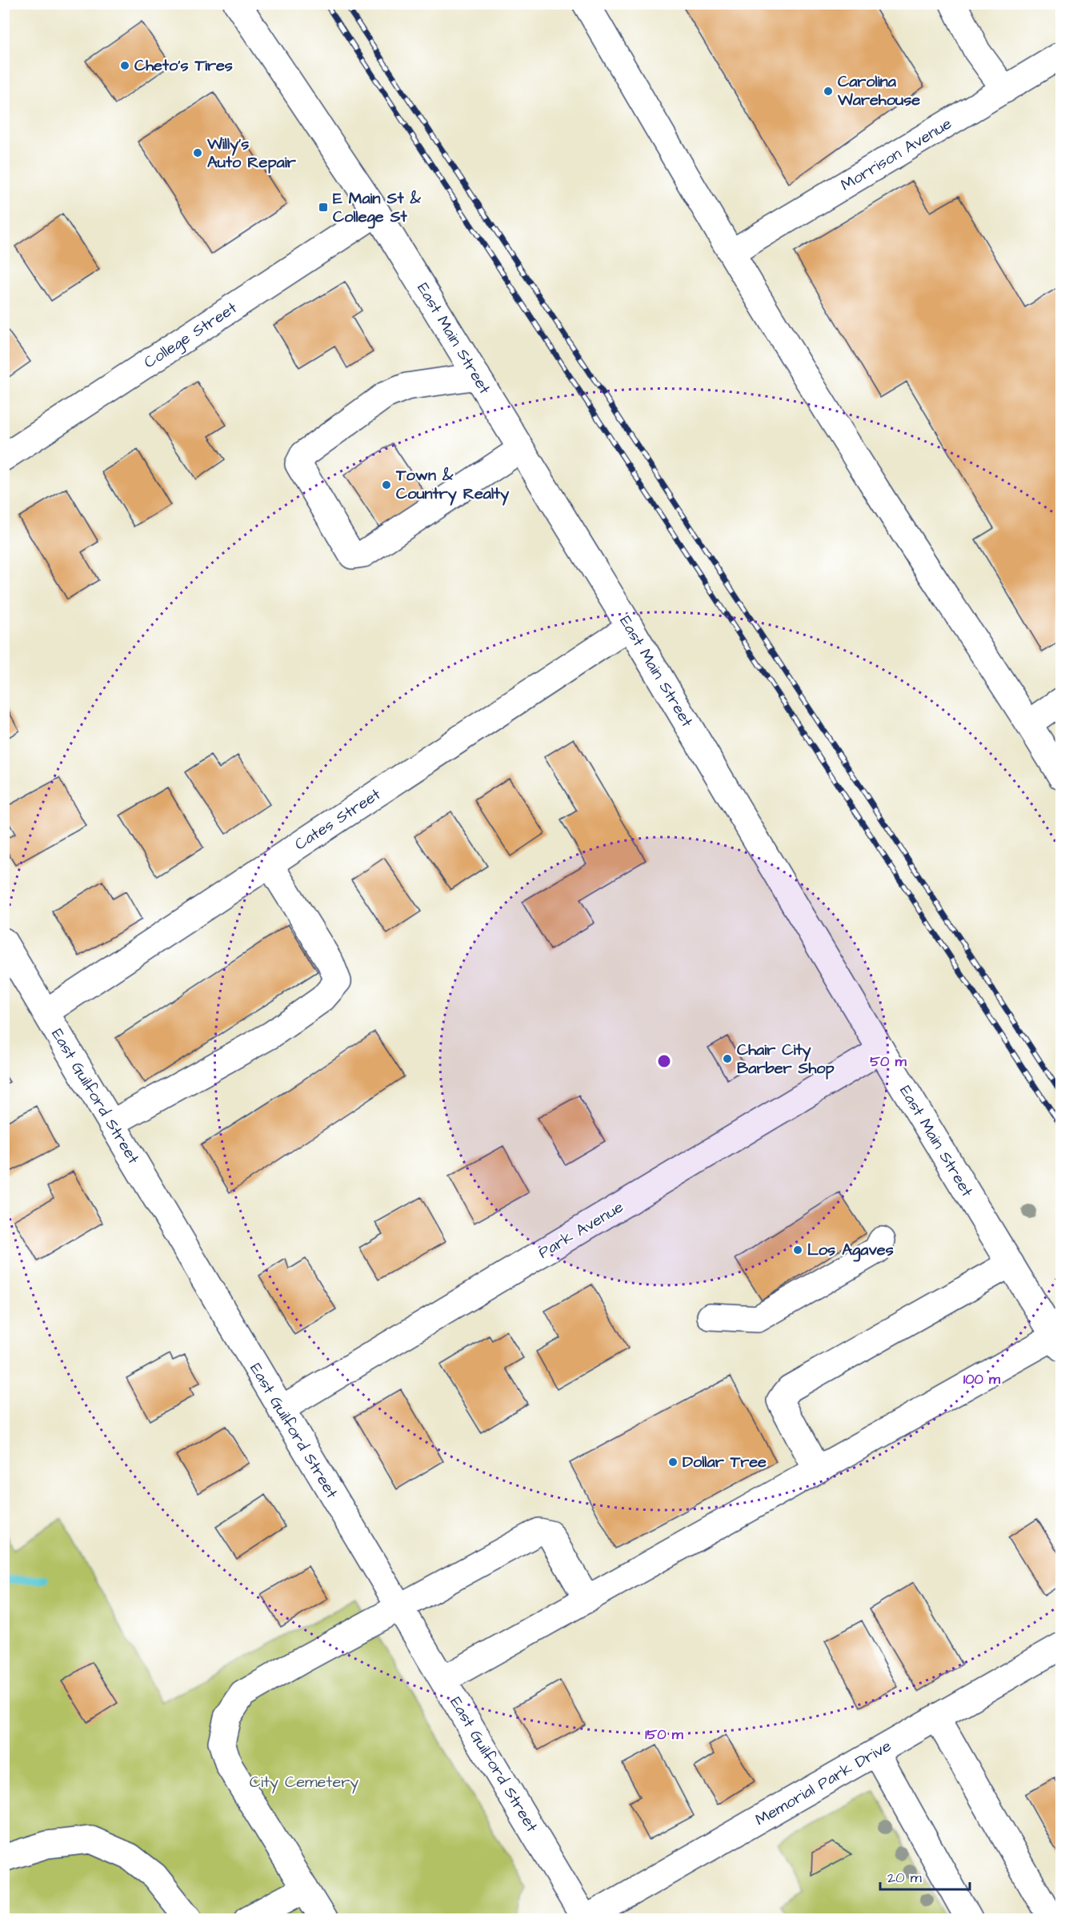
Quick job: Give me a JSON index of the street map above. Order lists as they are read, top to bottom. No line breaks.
{"streets":{"street":["Morrison Avenue","College Street","East Main Street","Cates Street","East Guilford Street","Park Avenue","Memorial Park Drive"]},"crossings":[["College Street","East Main Street"],["East Main Street","Cates Street"],["East Main Street","Park Avenue"],["Cates Street","East Guilford Street"],["East Guilford Street","Park Avenue"],["East Guilford Street","Memorial Park Drive"]],"parks":["City Cemetery"],"places":{"other":["Cheto's Tires","Carolina Warehouse","Willy's Auto Repair","Town & Country Realty","Chair City Barber Shop","Los Agaves","Dollar Tree"],"transit":["E Main St & College St"]},"scale_bar":"20 m","rings":["50 m","100 m","150 m"]}
